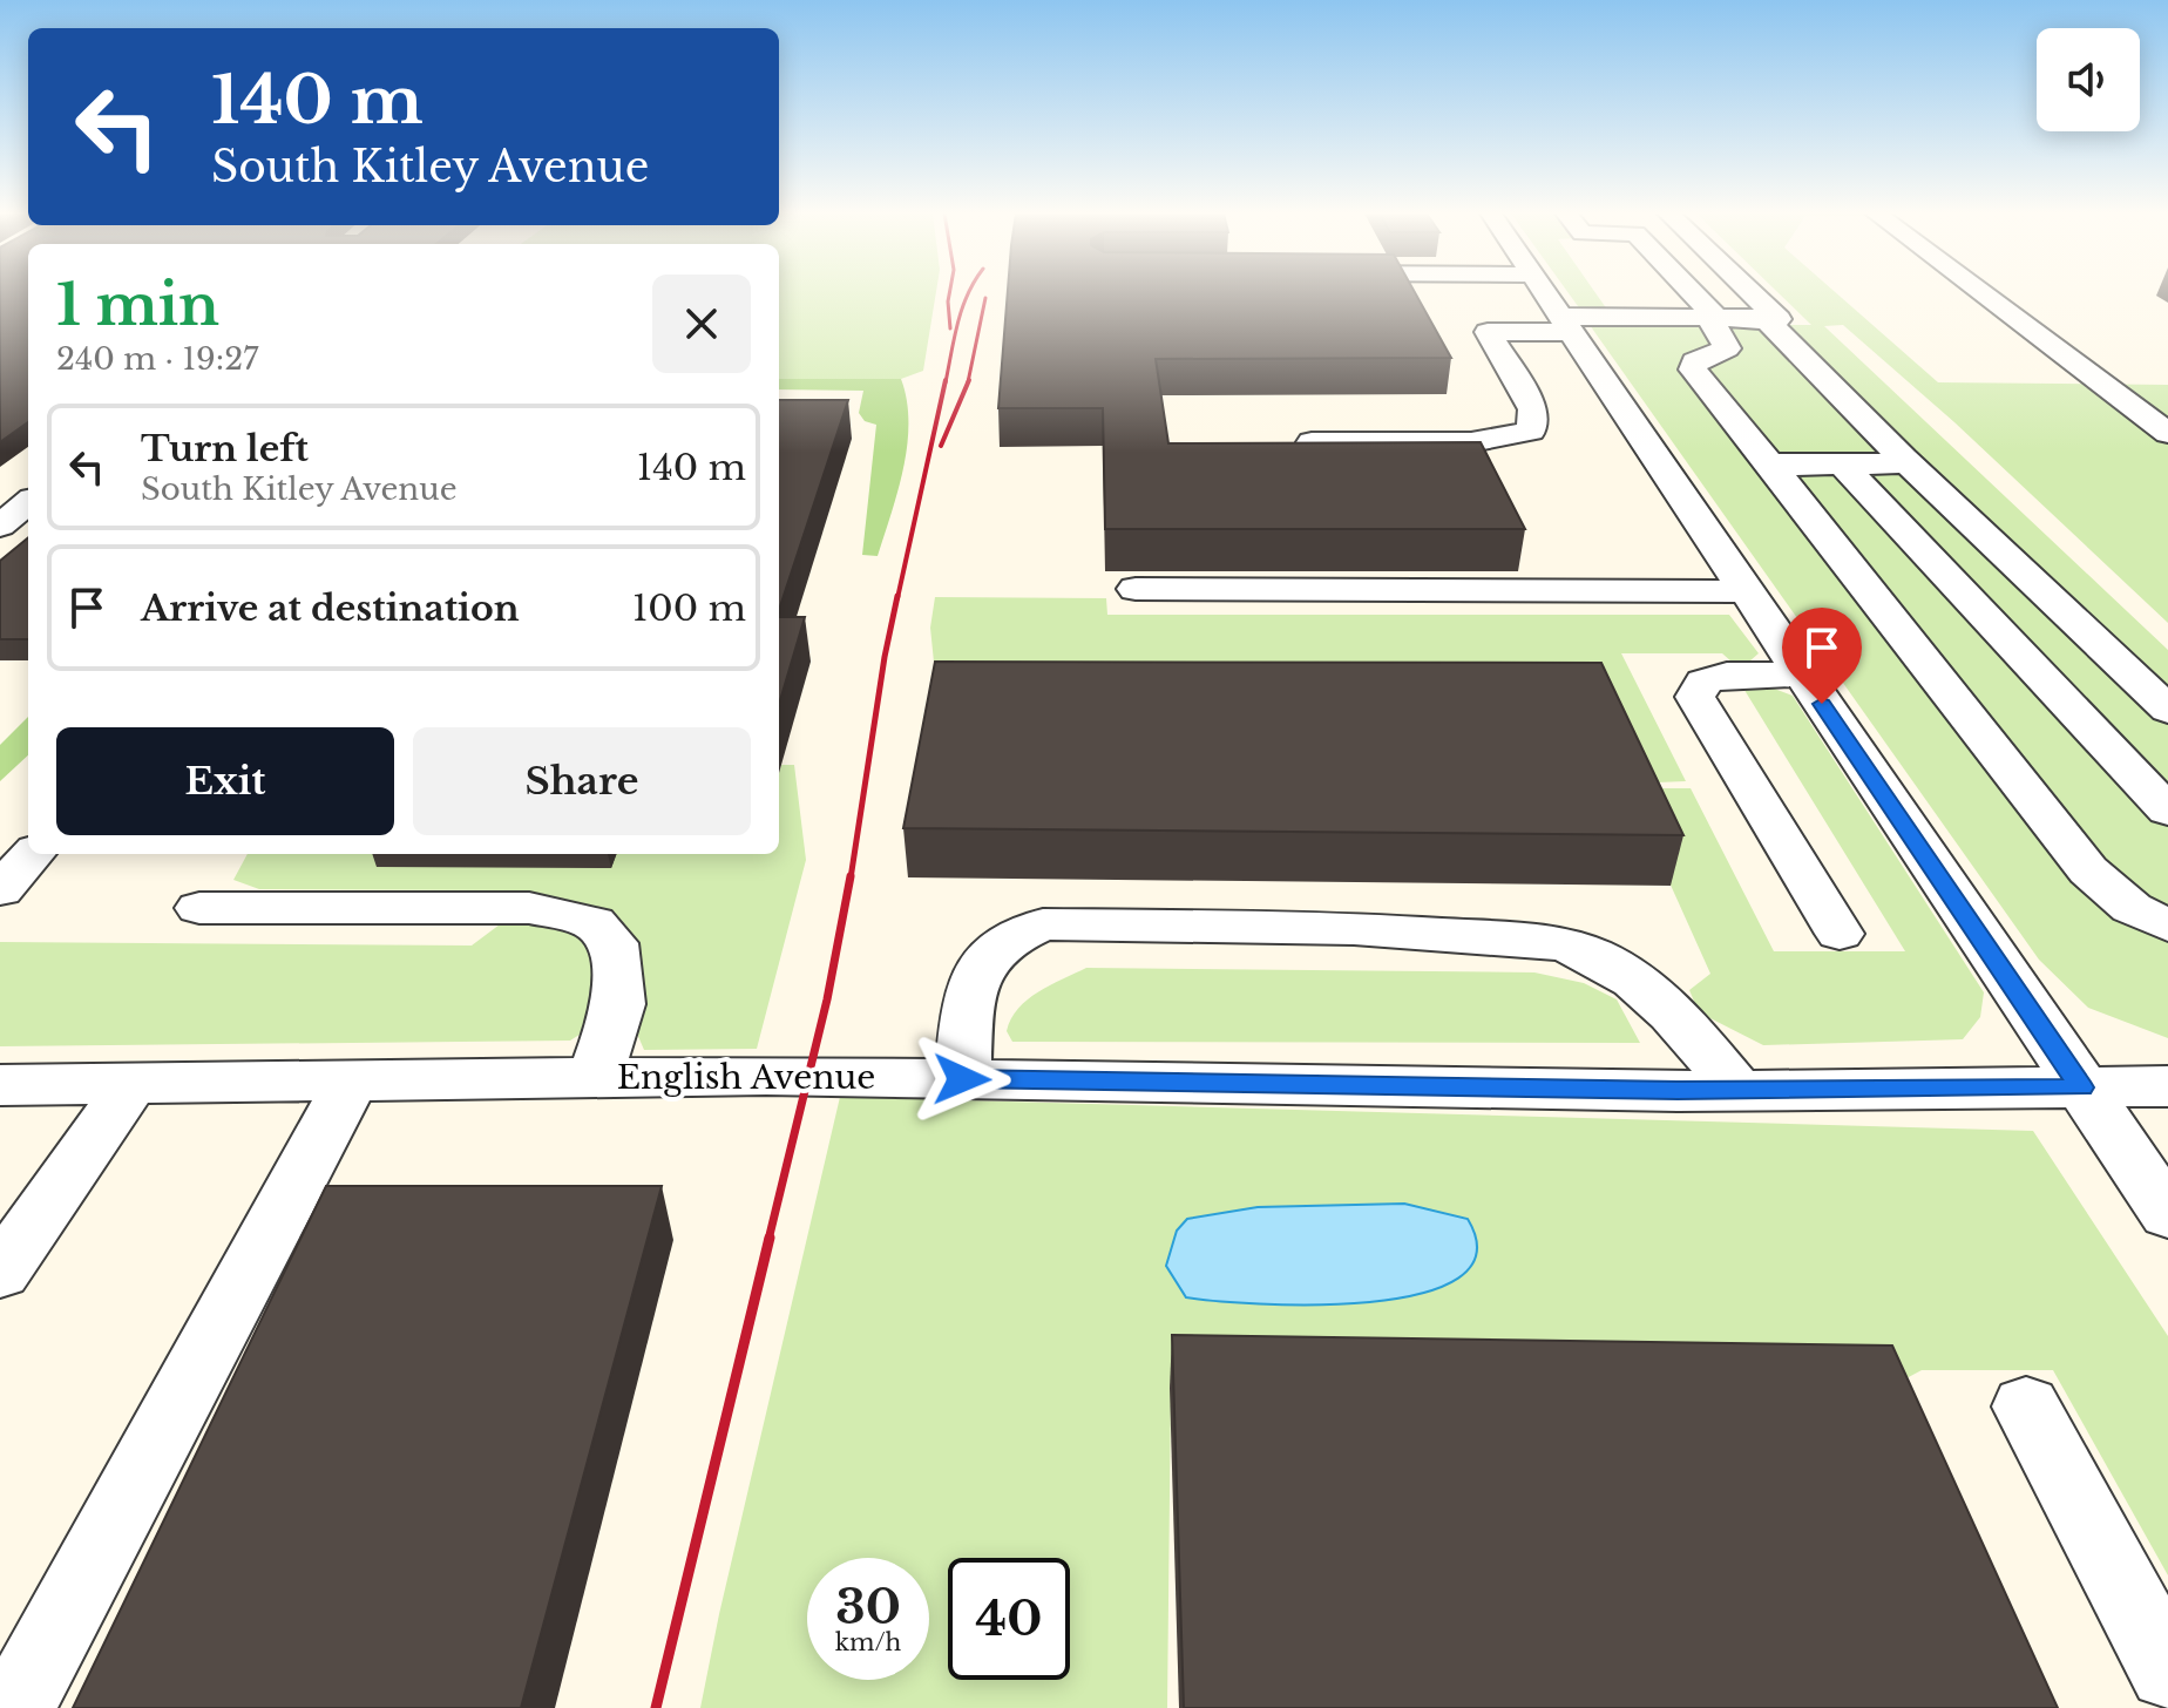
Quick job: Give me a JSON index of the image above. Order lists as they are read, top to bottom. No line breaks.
{"streets":{"street":["English Avenue"]},"page":{"turn":["140 m","South Kitley Avenue"],"heading":["1 min","240 m · 19:27"],"list":[{"name":"Turn left","note":"South Kitley Avenue","value":"140 m"},{"name":"Arrive at destination","value":"100 m"}],"buttons":["Exit","Share"],"speed":"30 km/h","limit":"40"}}
